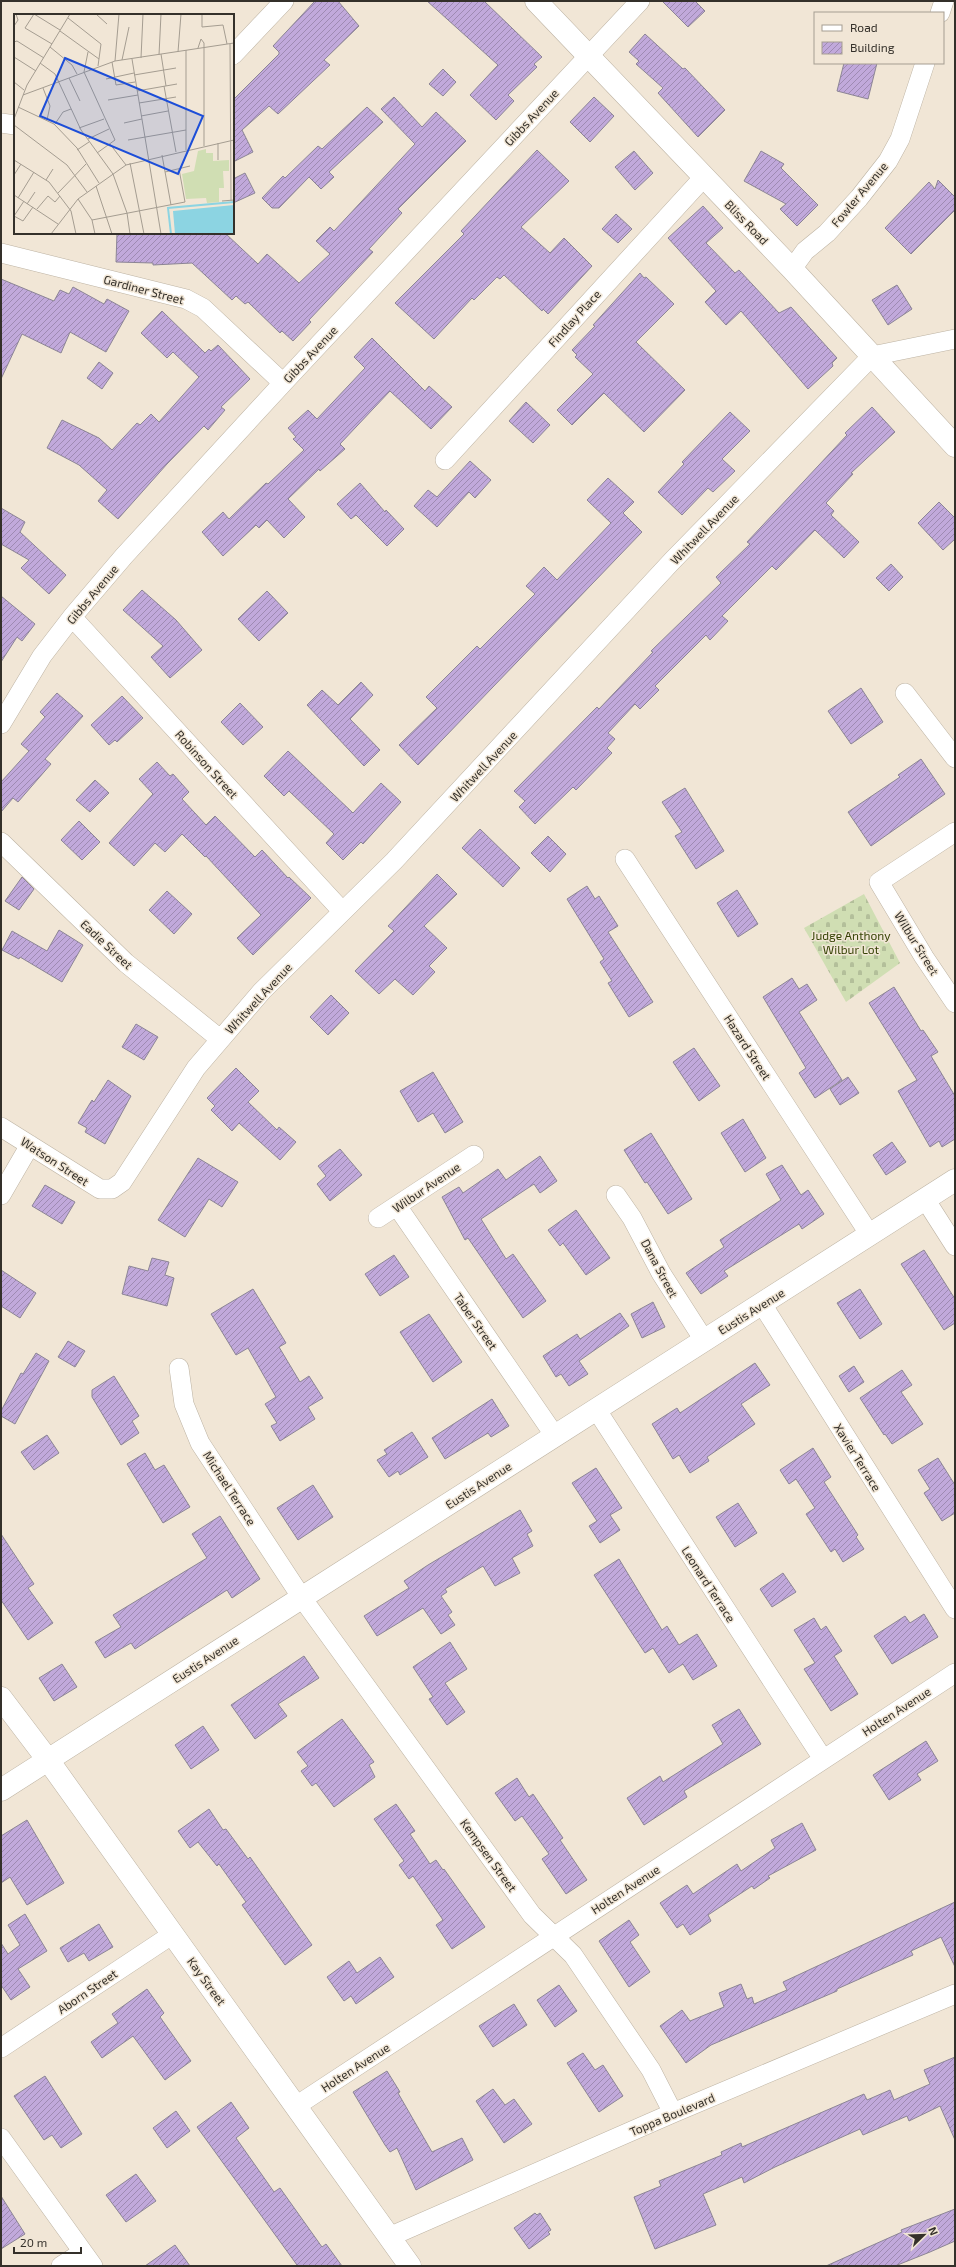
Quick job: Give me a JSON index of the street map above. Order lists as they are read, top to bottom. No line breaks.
{"streets":{"street":["Gibbs Avenue","Fowler Avenue","Bliss Road","Gardiner Street","Findlay Place","Whitwell Avenue","Robinson Street","Wilbur Street","Eadie Street","Hazard Street","Watson Street","Wilbur Avenue","Dana Street","Eustis Avenue","Taber Street","Xavier Terrace","Michael Terrace","Leonard Terrace","Holten Avenue","Kempsen Street","Kay Street","Aborn Street","Toppa Boulevard"]},"crossings":[["Gibbs Avenue","Bliss Road"],["Gibbs Avenue","Gardiner Street"],["Gibbs Avenue","Robinson Street"],["Fowler Avenue","Bliss Road"],["Bliss Road","Findlay Place"],["Bliss Road","Whitwell Avenue"],["Whitwell Avenue","Robinson Street"],["Whitwell Avenue","Eadie Street"],["Whitwell Avenue","Watson Street"],["Hazard Street","Eustis Avenue"],["Wilbur Avenue","Taber Street"],["Dana Street","Eustis Avenue"],["Eustis Avenue","Taber Street"],["Eustis Avenue","Xavier Terrace"],["Eustis Avenue","Michael Terrace"],["Eustis Avenue","Leonard Terrace"],["Eustis Avenue","Kempsen Street"],["Eustis Avenue","Kay Street"],["Michael Terrace","Kempsen Street"],["Leonard Terrace","Holten Avenue"],["Holten Avenue","Kempsen Street"],["Holten Avenue","Kay Street"],["Kempsen Street","Toppa Boulevard"],["Kay Street","Aborn Street"],["Kay Street","Toppa Boulevard"]],"parks":["Judge Anthony Wilbur Lot"],"legend":["Road","Building"],"scale_bar":"20 m","north":"top right"}
